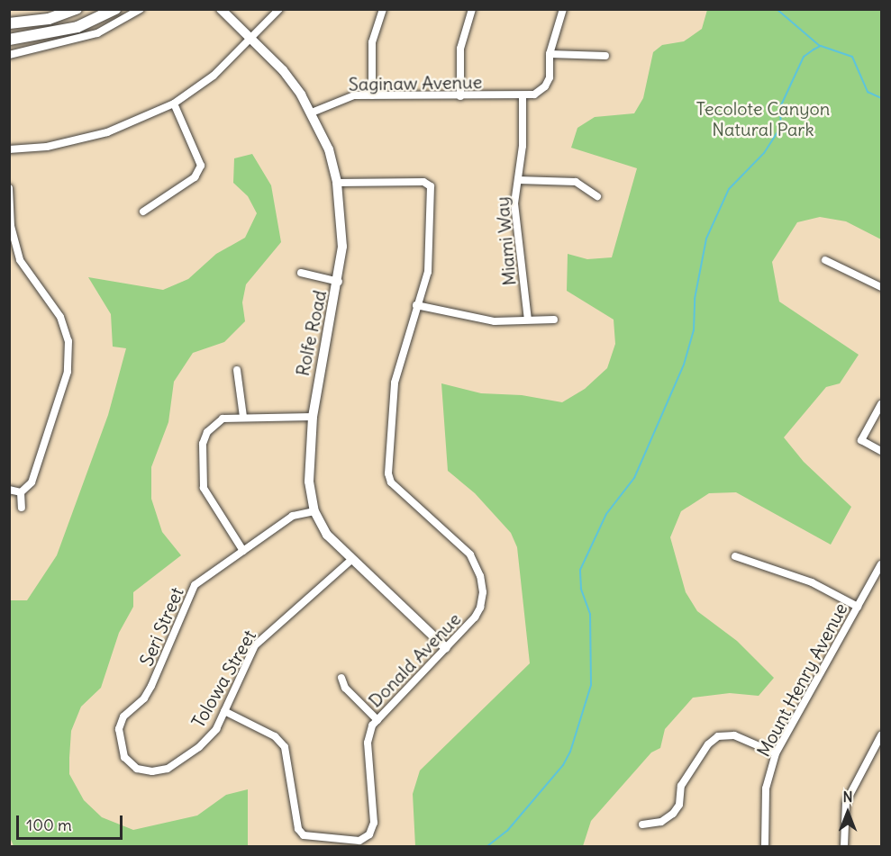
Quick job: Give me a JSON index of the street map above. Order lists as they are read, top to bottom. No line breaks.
{"streets":{"street":["Saginaw Avenue","Miami Way","Rolfe Road","Seri Street","Donald Avenue","Tolowa Street","Mount Henry Avenue"]},"crossings":[["Saginaw Avenue","Miami Way"],["Saginaw Avenue","Rolfe Road"],["Rolfe Road","Seri Street"],["Rolfe Road","Donald Avenue"],["Rolfe Road","Tolowa Street"],["Seri Street","Tolowa Street"]],"parks":["Tecolote Canyon Natural Park"],"scale_bar":"100 m","north":"top"}
